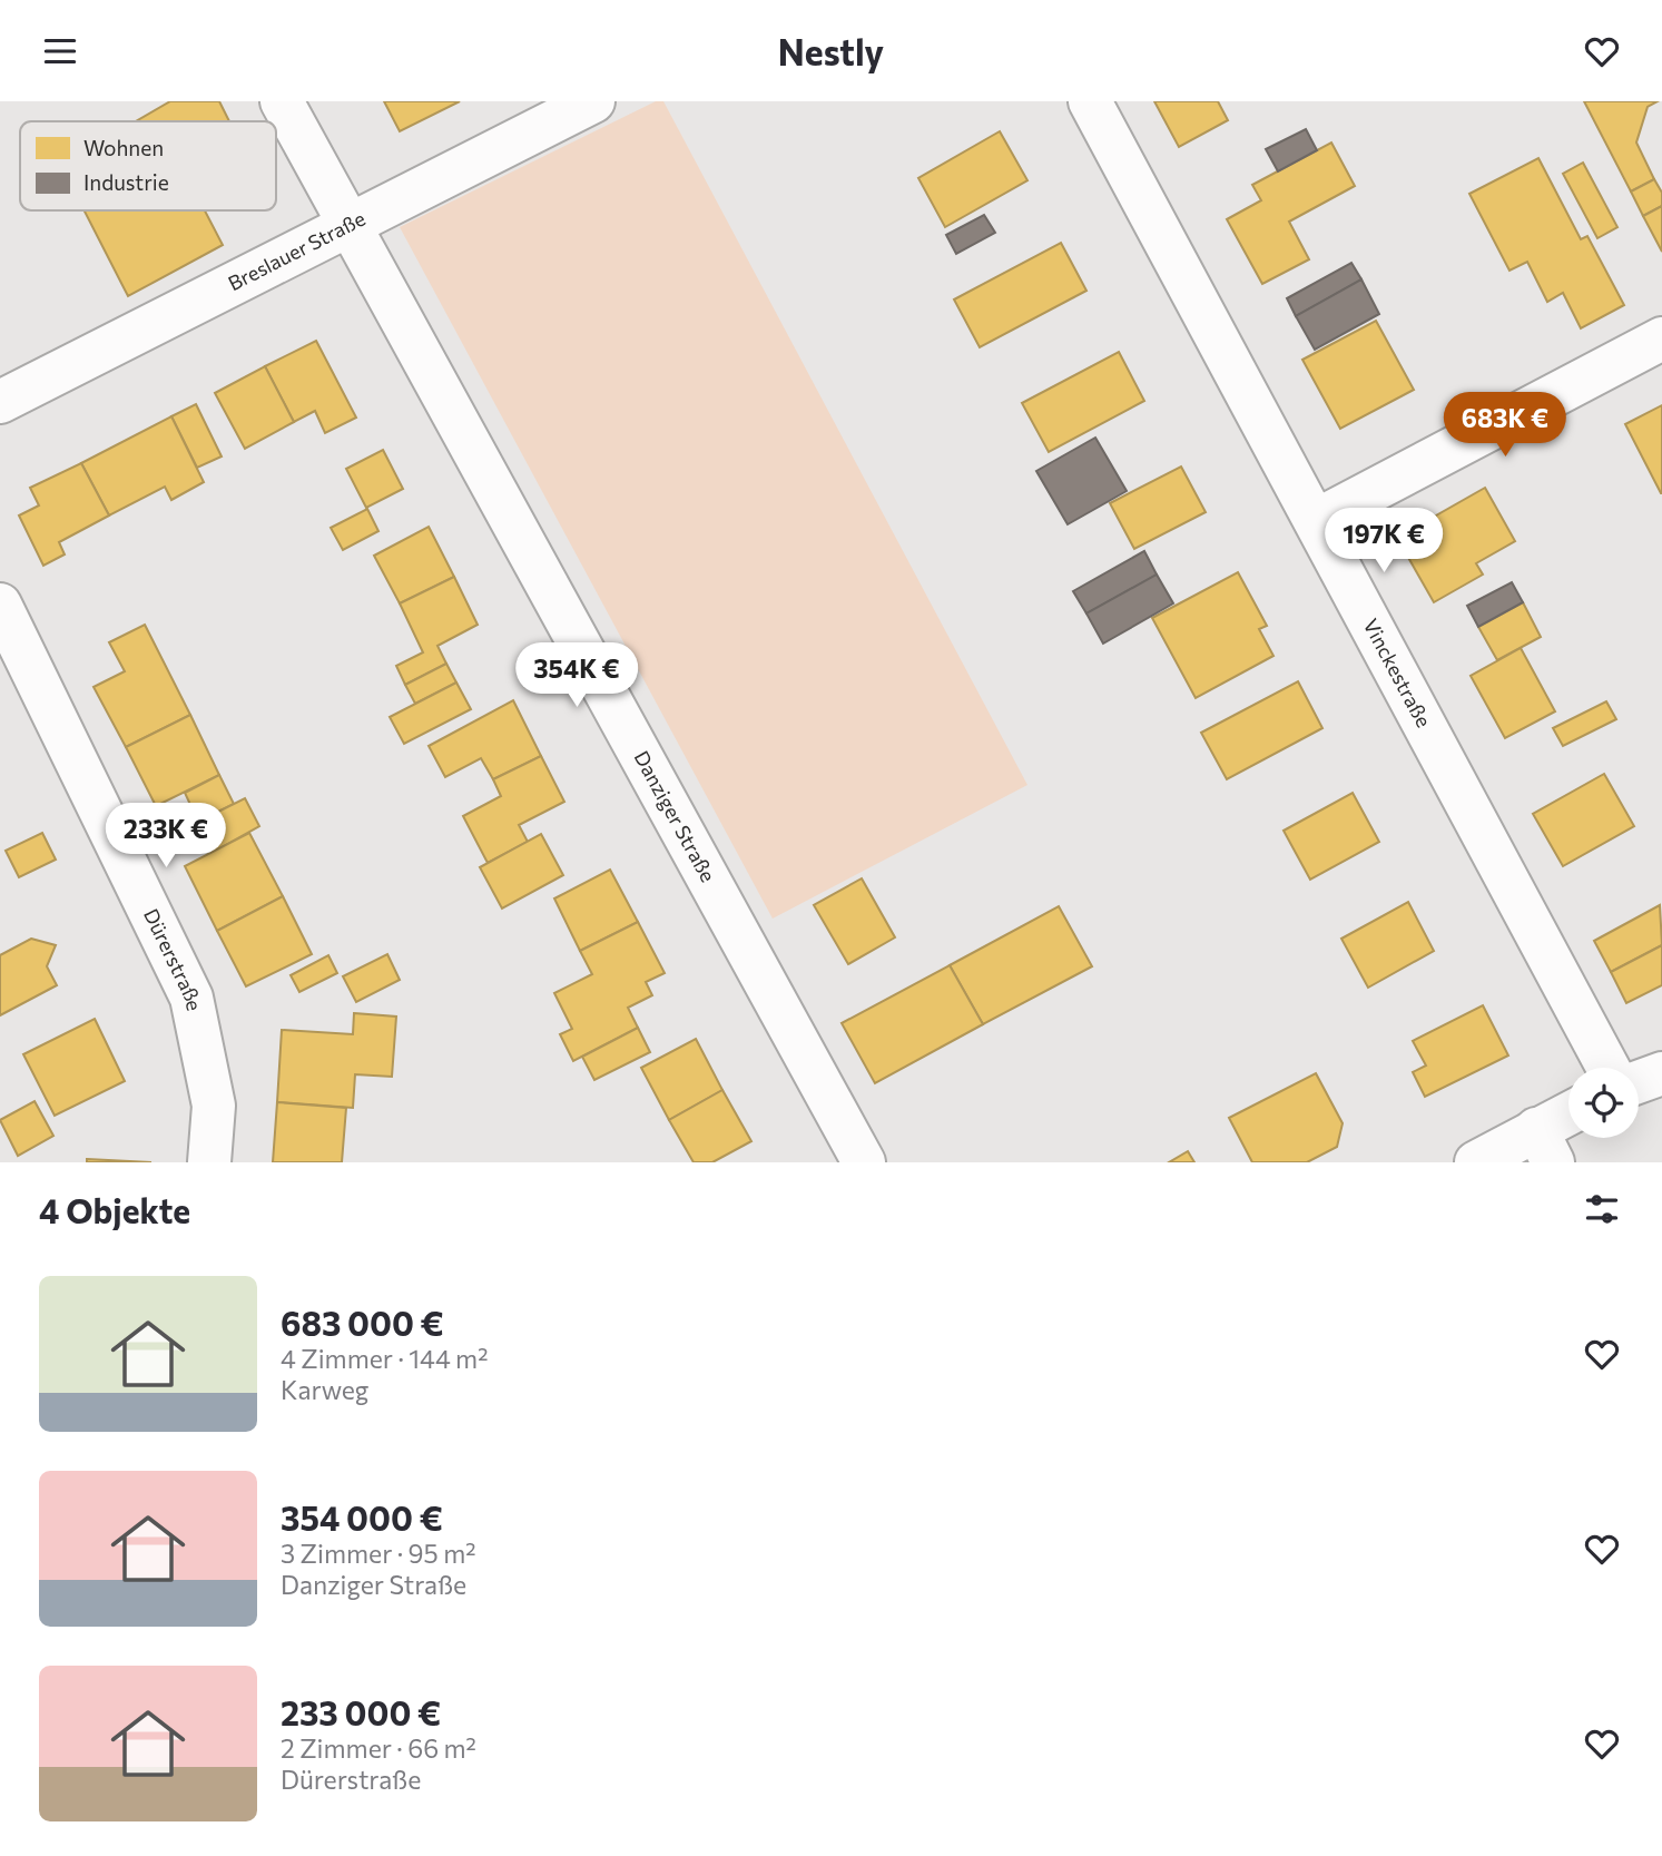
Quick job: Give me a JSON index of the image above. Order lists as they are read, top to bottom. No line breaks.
{"streets":{"street":["Breslauer Straße","Vinckestraße","Danziger Straße","Dürerstraße"]},"crossings":[["Breslauer Straße","Danziger Straße"]],"legend":["Wohnen","Industrie"],"page":{"header":"Nestly","price":["683K €","197K €","354K €","233K €"],"heading":"4 Objekte","list":[{"name":"683 000 €","note":"4 Zimmer · 144 m² · Karweg"},{"name":"354 000 €","note":"3 Zimmer · 95 m² · Danziger Straße"},{"name":"233 000 €","note":"2 Zimmer · 66 m² · Dürerstraße"}]}}
